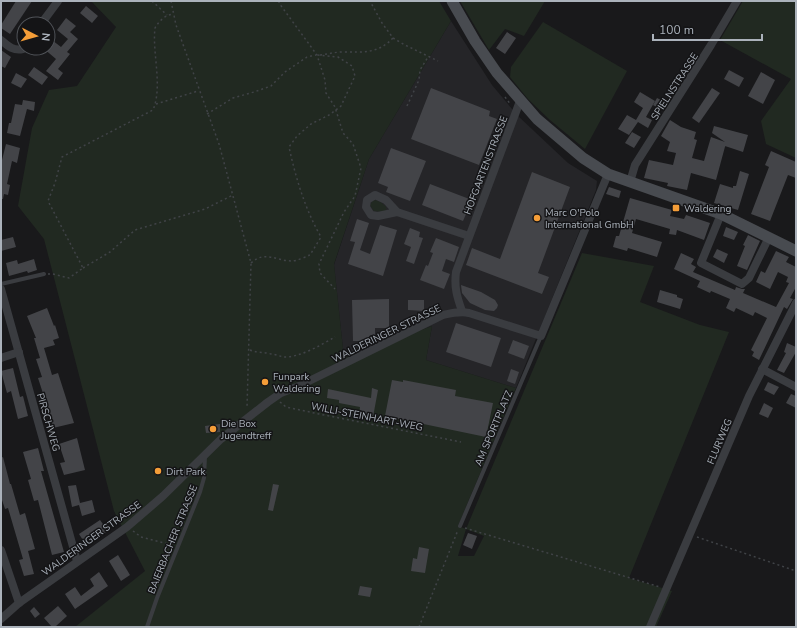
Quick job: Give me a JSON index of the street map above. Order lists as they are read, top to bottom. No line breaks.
{"streets":{"street":["SPIELNSTRASSE","HOFGARTENSTRASSE","WALDERINGER STRASSE","PIRSCHWEG","FLURWEG"],"lane":["AM SPORTPLATZ","BAIERBACHER STRASSE"],"path":["WILLI-STEINHART-WEG"]},"crossings":[["HOFGARTENSTRASSE","WALDERINGER STRASSE"],["WALDERINGER STRASSE","WILLI-STEINHART-WEG"],["WALDERINGER STRASSE","PIRSCHWEG"],["WALDERINGER STRASSE","BAIERBACHER STRASSE"]],"places":{"transit":["Waldering"],"other":["Marc O'Polo International GmbH","Funpark Waldering","Die Box Jugendtreff","Dirt Park"]},"scale_bar":"100 m","north":"right"}
